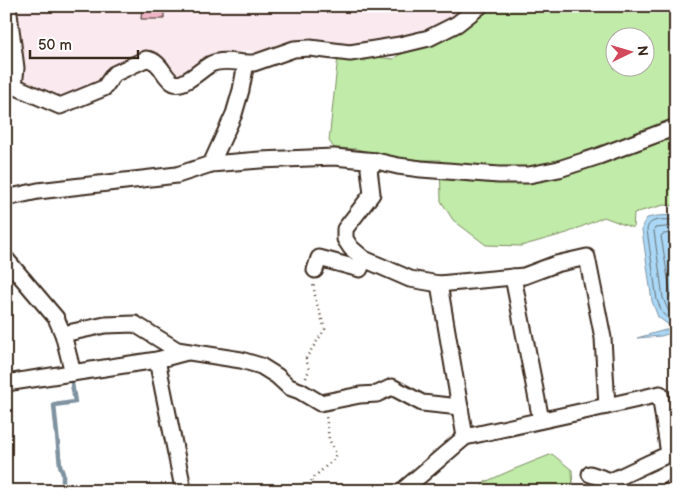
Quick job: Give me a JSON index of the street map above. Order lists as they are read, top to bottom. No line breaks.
{"scale_bar":"50 m","north":"right"}
